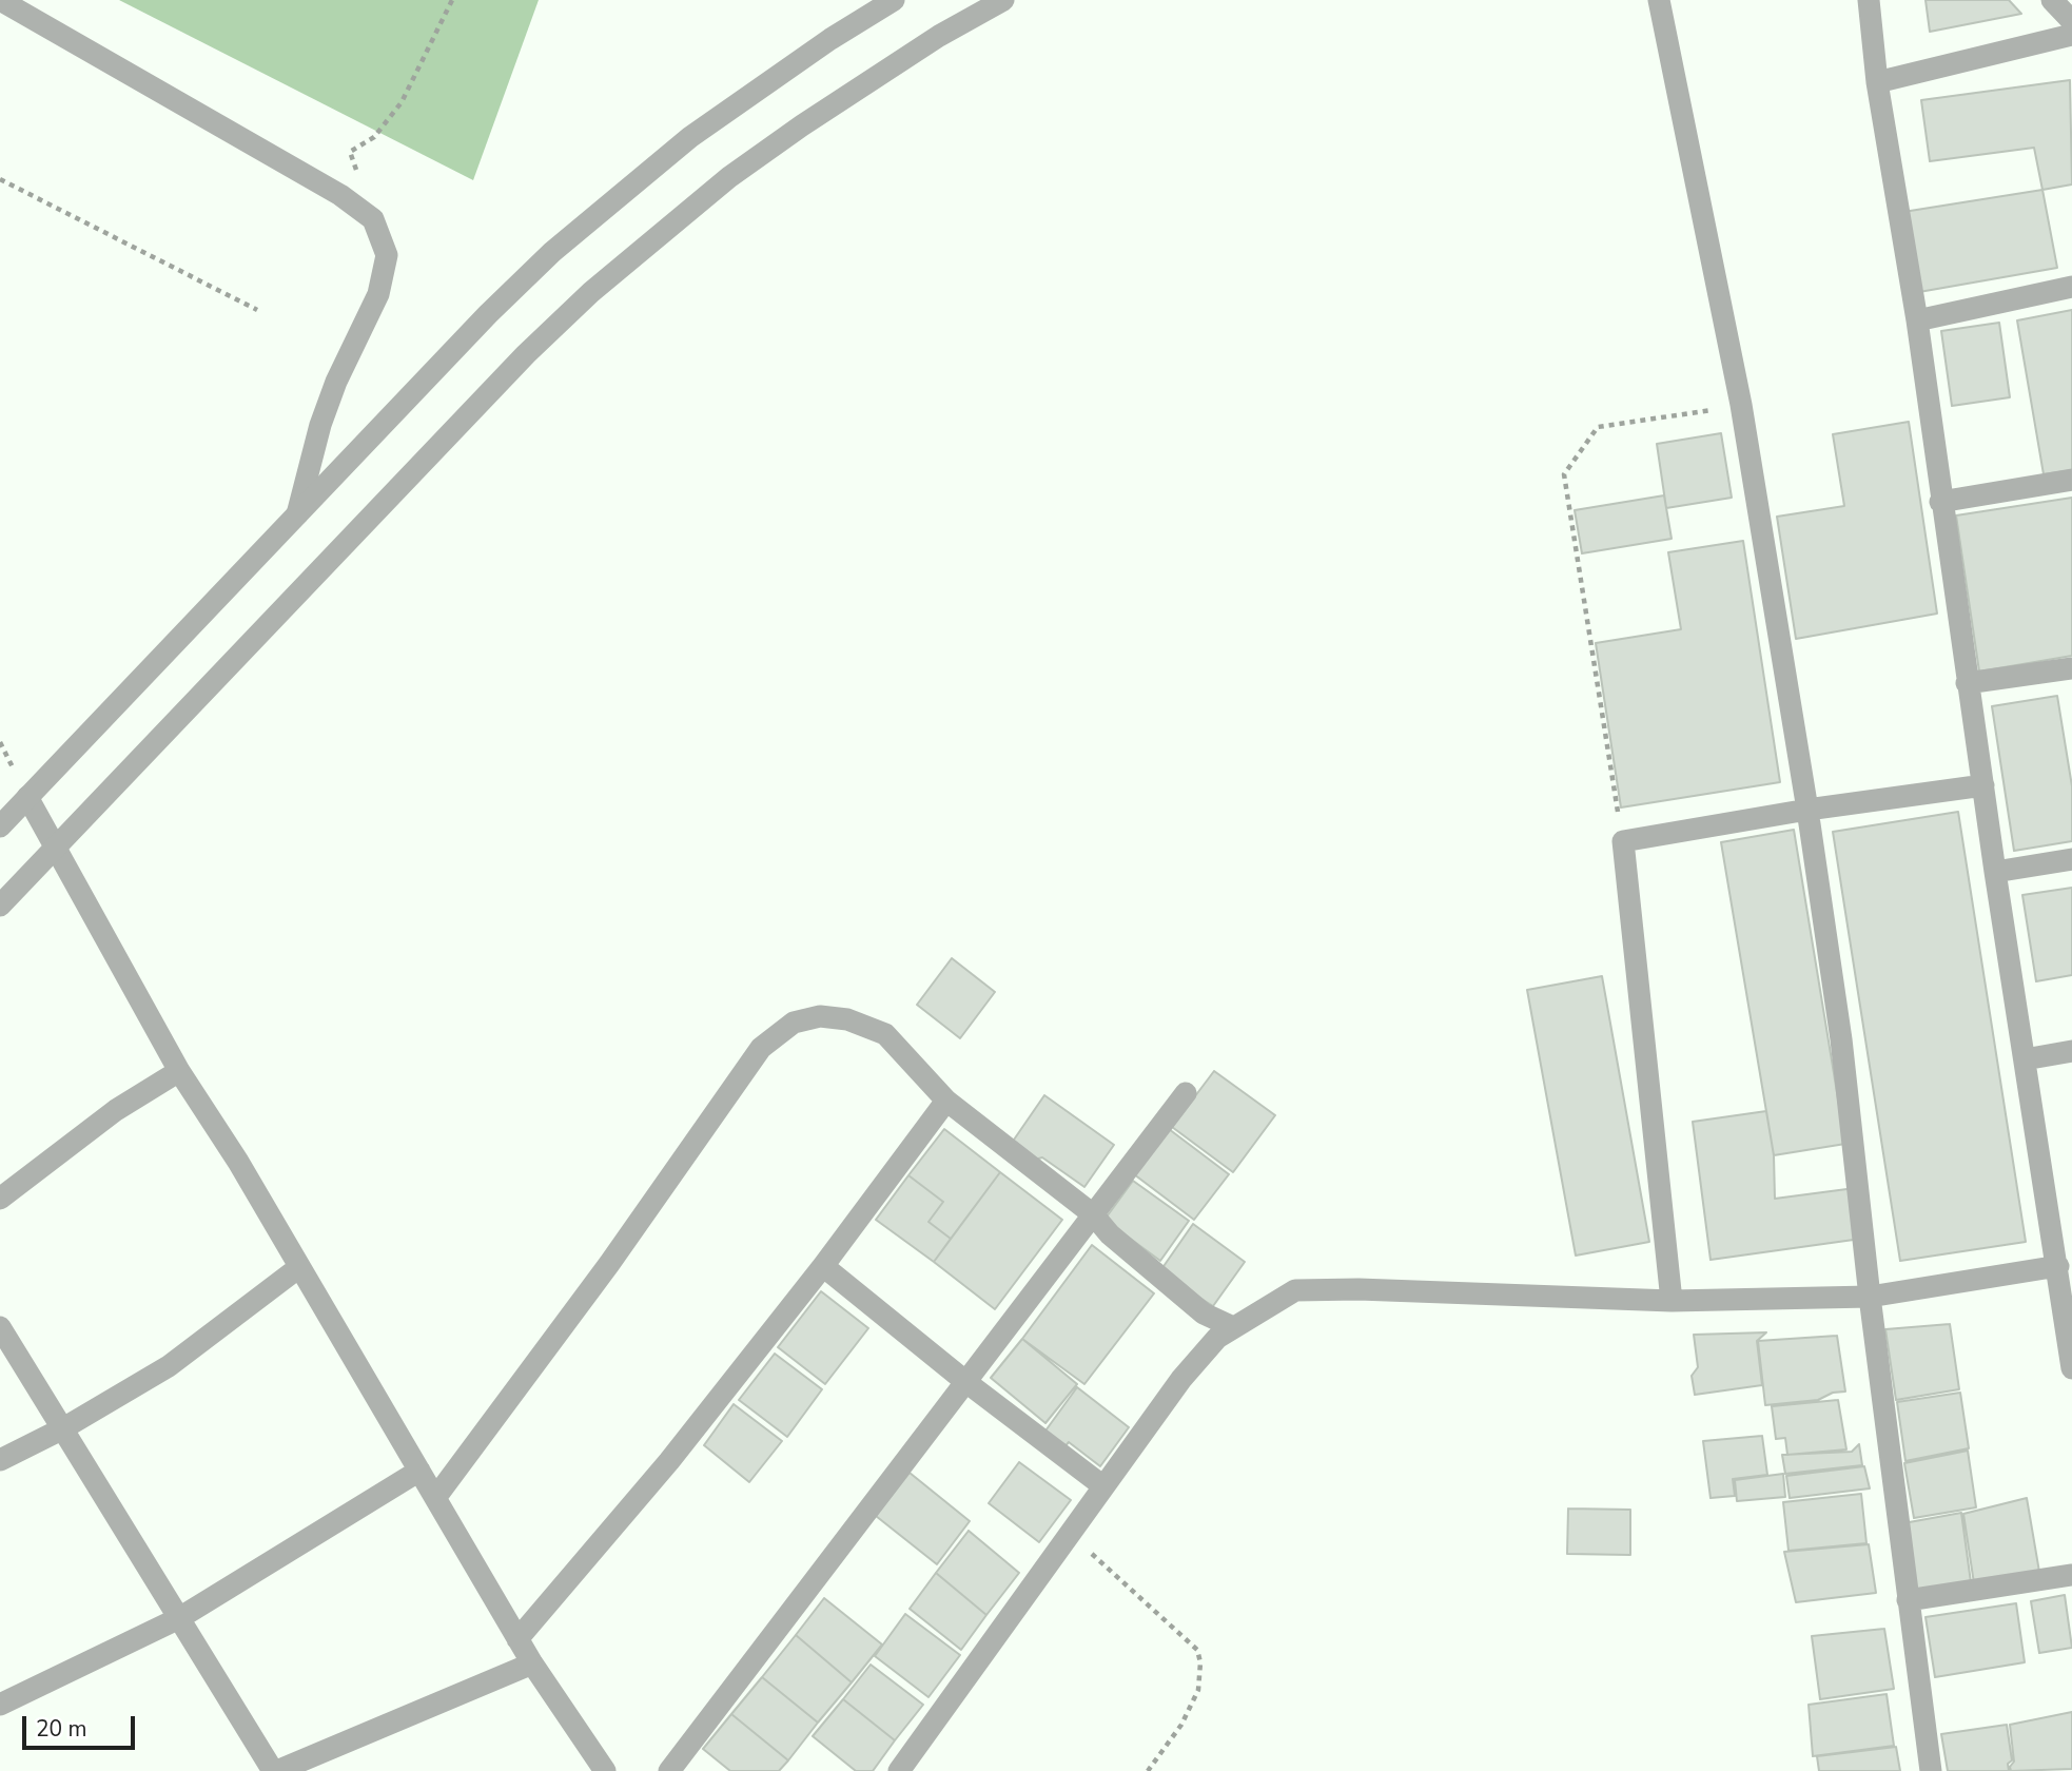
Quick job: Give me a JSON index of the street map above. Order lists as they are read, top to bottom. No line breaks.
{"scale_bar":"20 m"}
